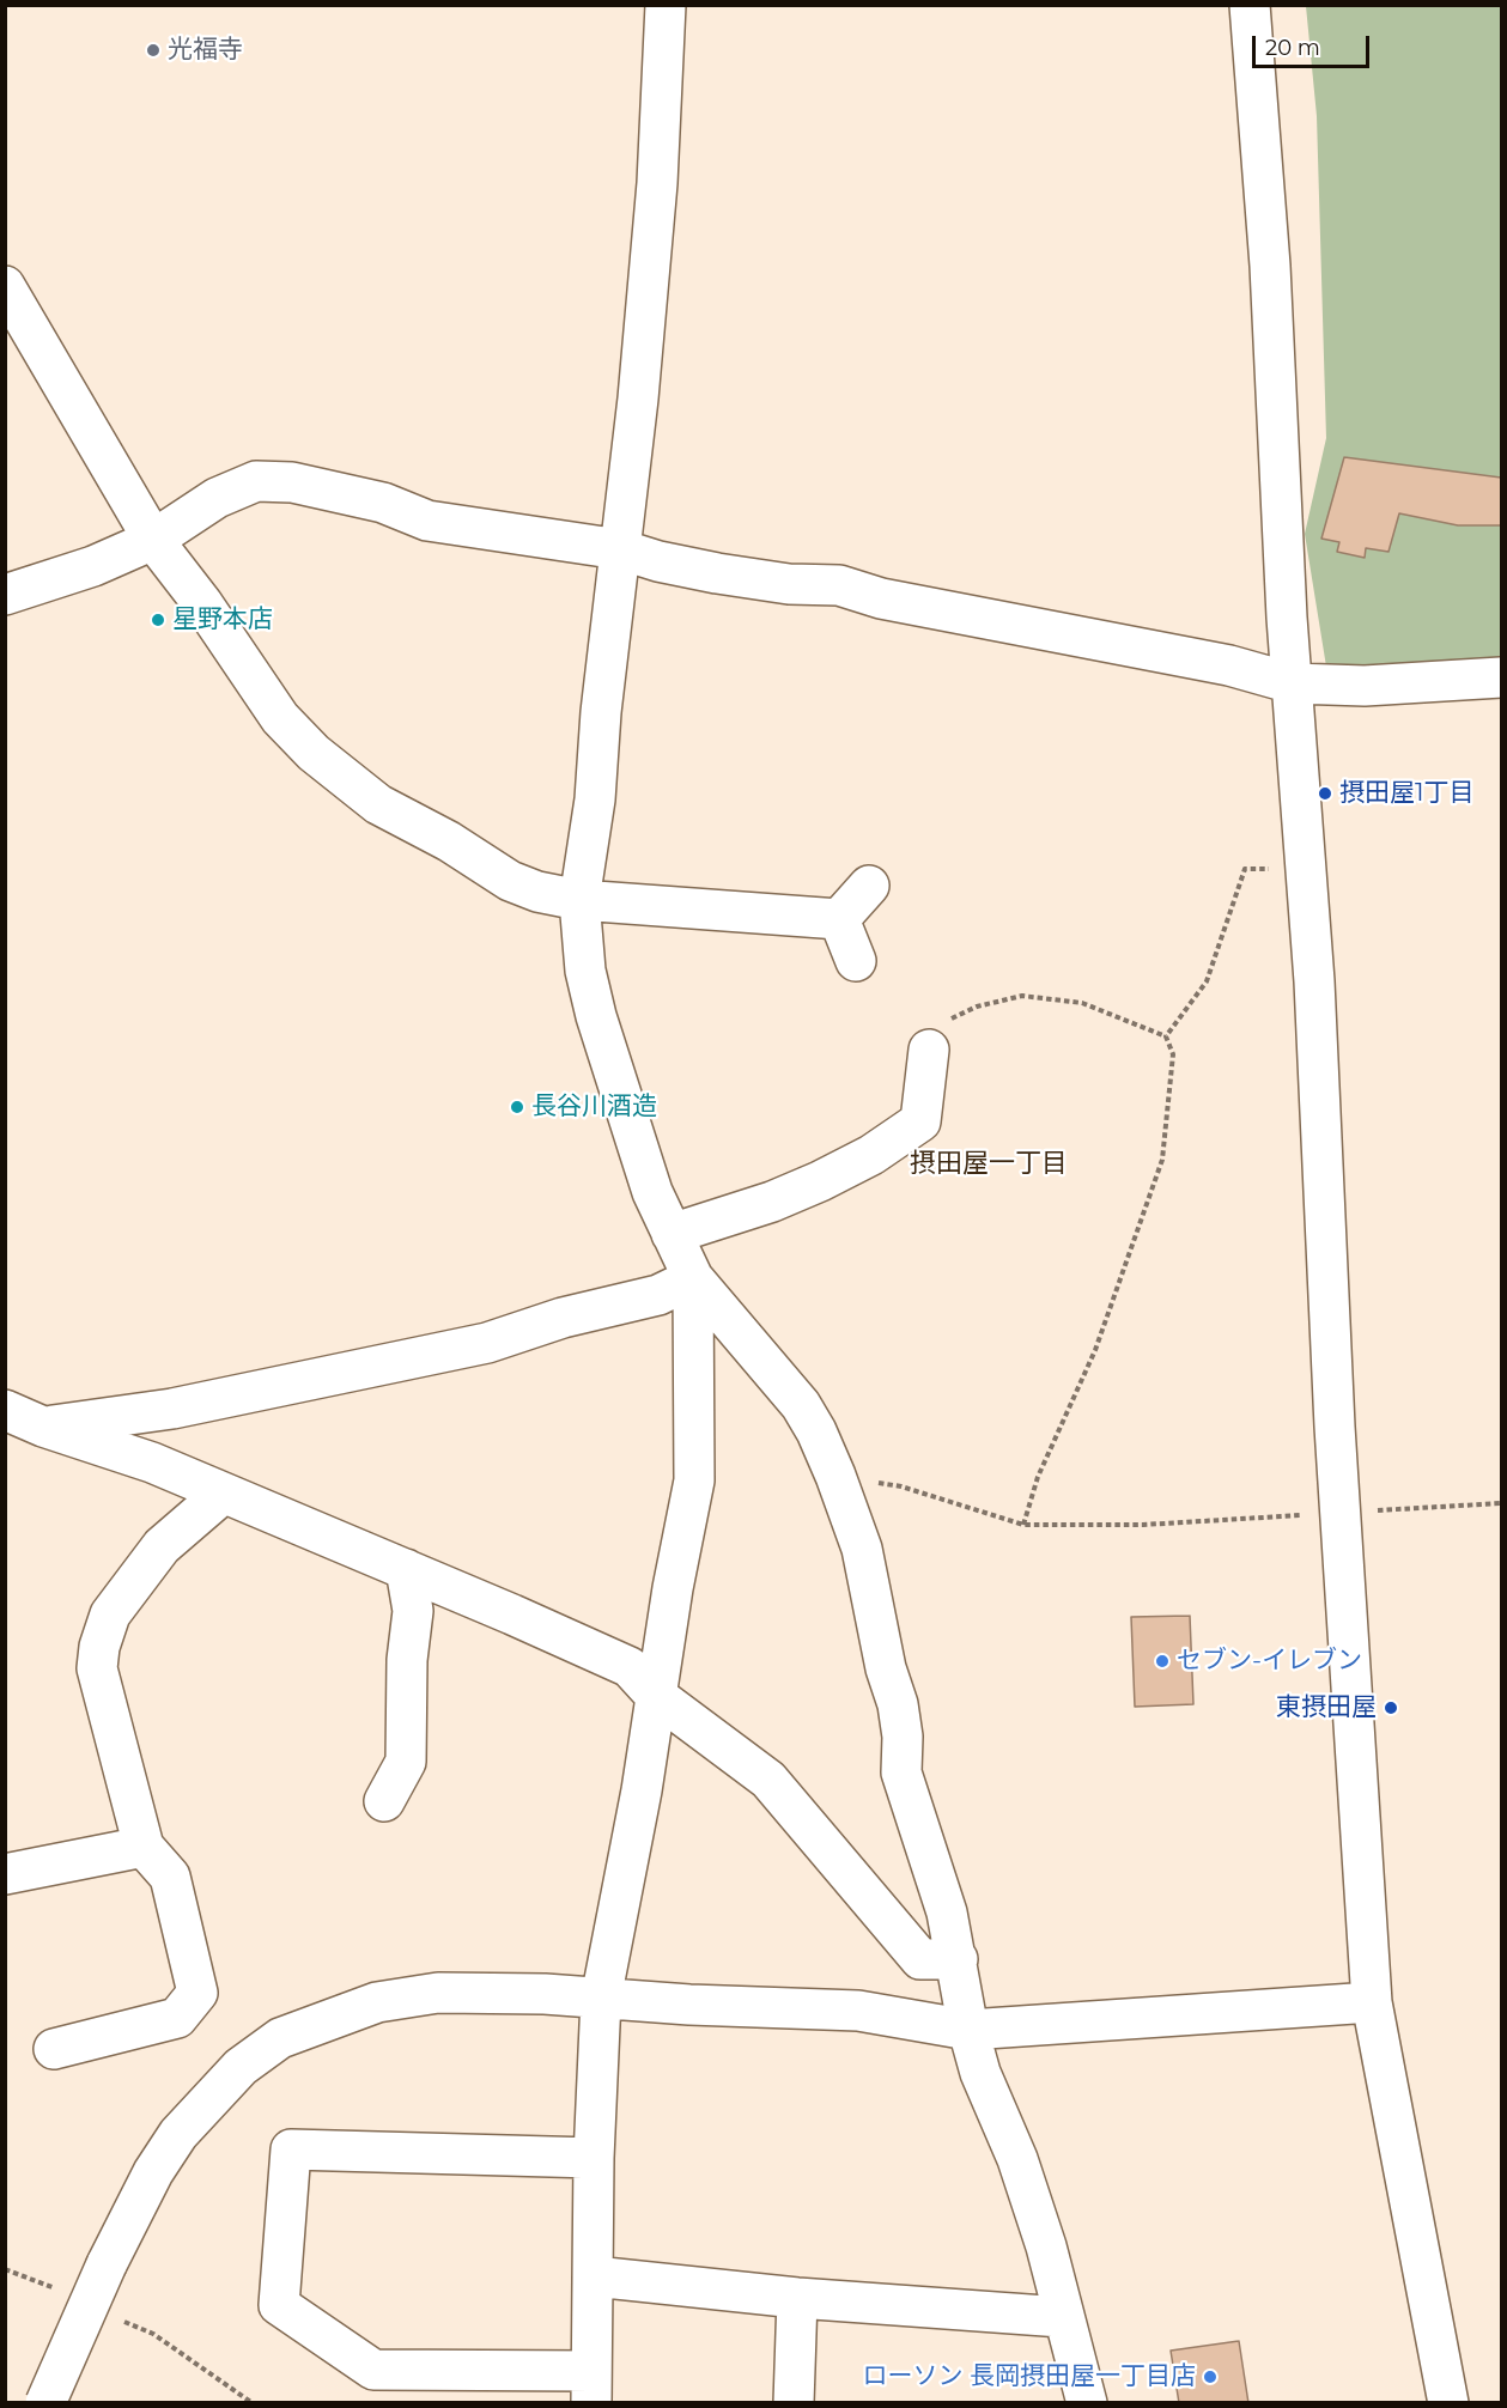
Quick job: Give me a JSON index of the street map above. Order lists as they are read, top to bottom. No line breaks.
{"districts":["摂田屋一丁目"],"places":["光福寺","星野本店","摂田屋1丁目","長谷川酒造","セブン-イレブン","東摂田屋","ローソン 長岡摂田屋一丁目店"],"scale_bar":"20 m"}
